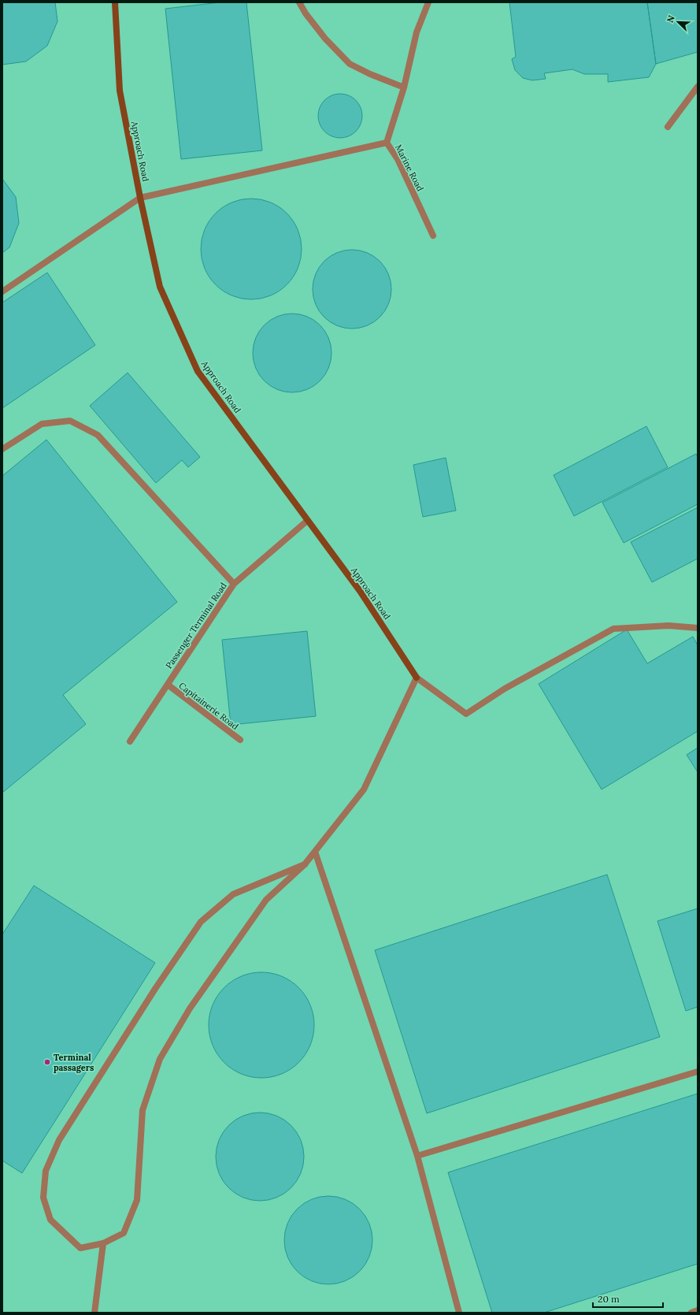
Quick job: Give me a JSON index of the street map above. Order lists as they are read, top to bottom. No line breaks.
{"streets":{"main road":["Approach Road"],"street":["Marine Road","Passenger Terminal Road","Capitainerie Road"]},"crossings":[["Approach Road","Passenger Terminal Road"],["Passenger Terminal Road","Capitainerie Road"]],"places":["Terminal passagers"],"scale_bar":"20 m","north":"top left"}
